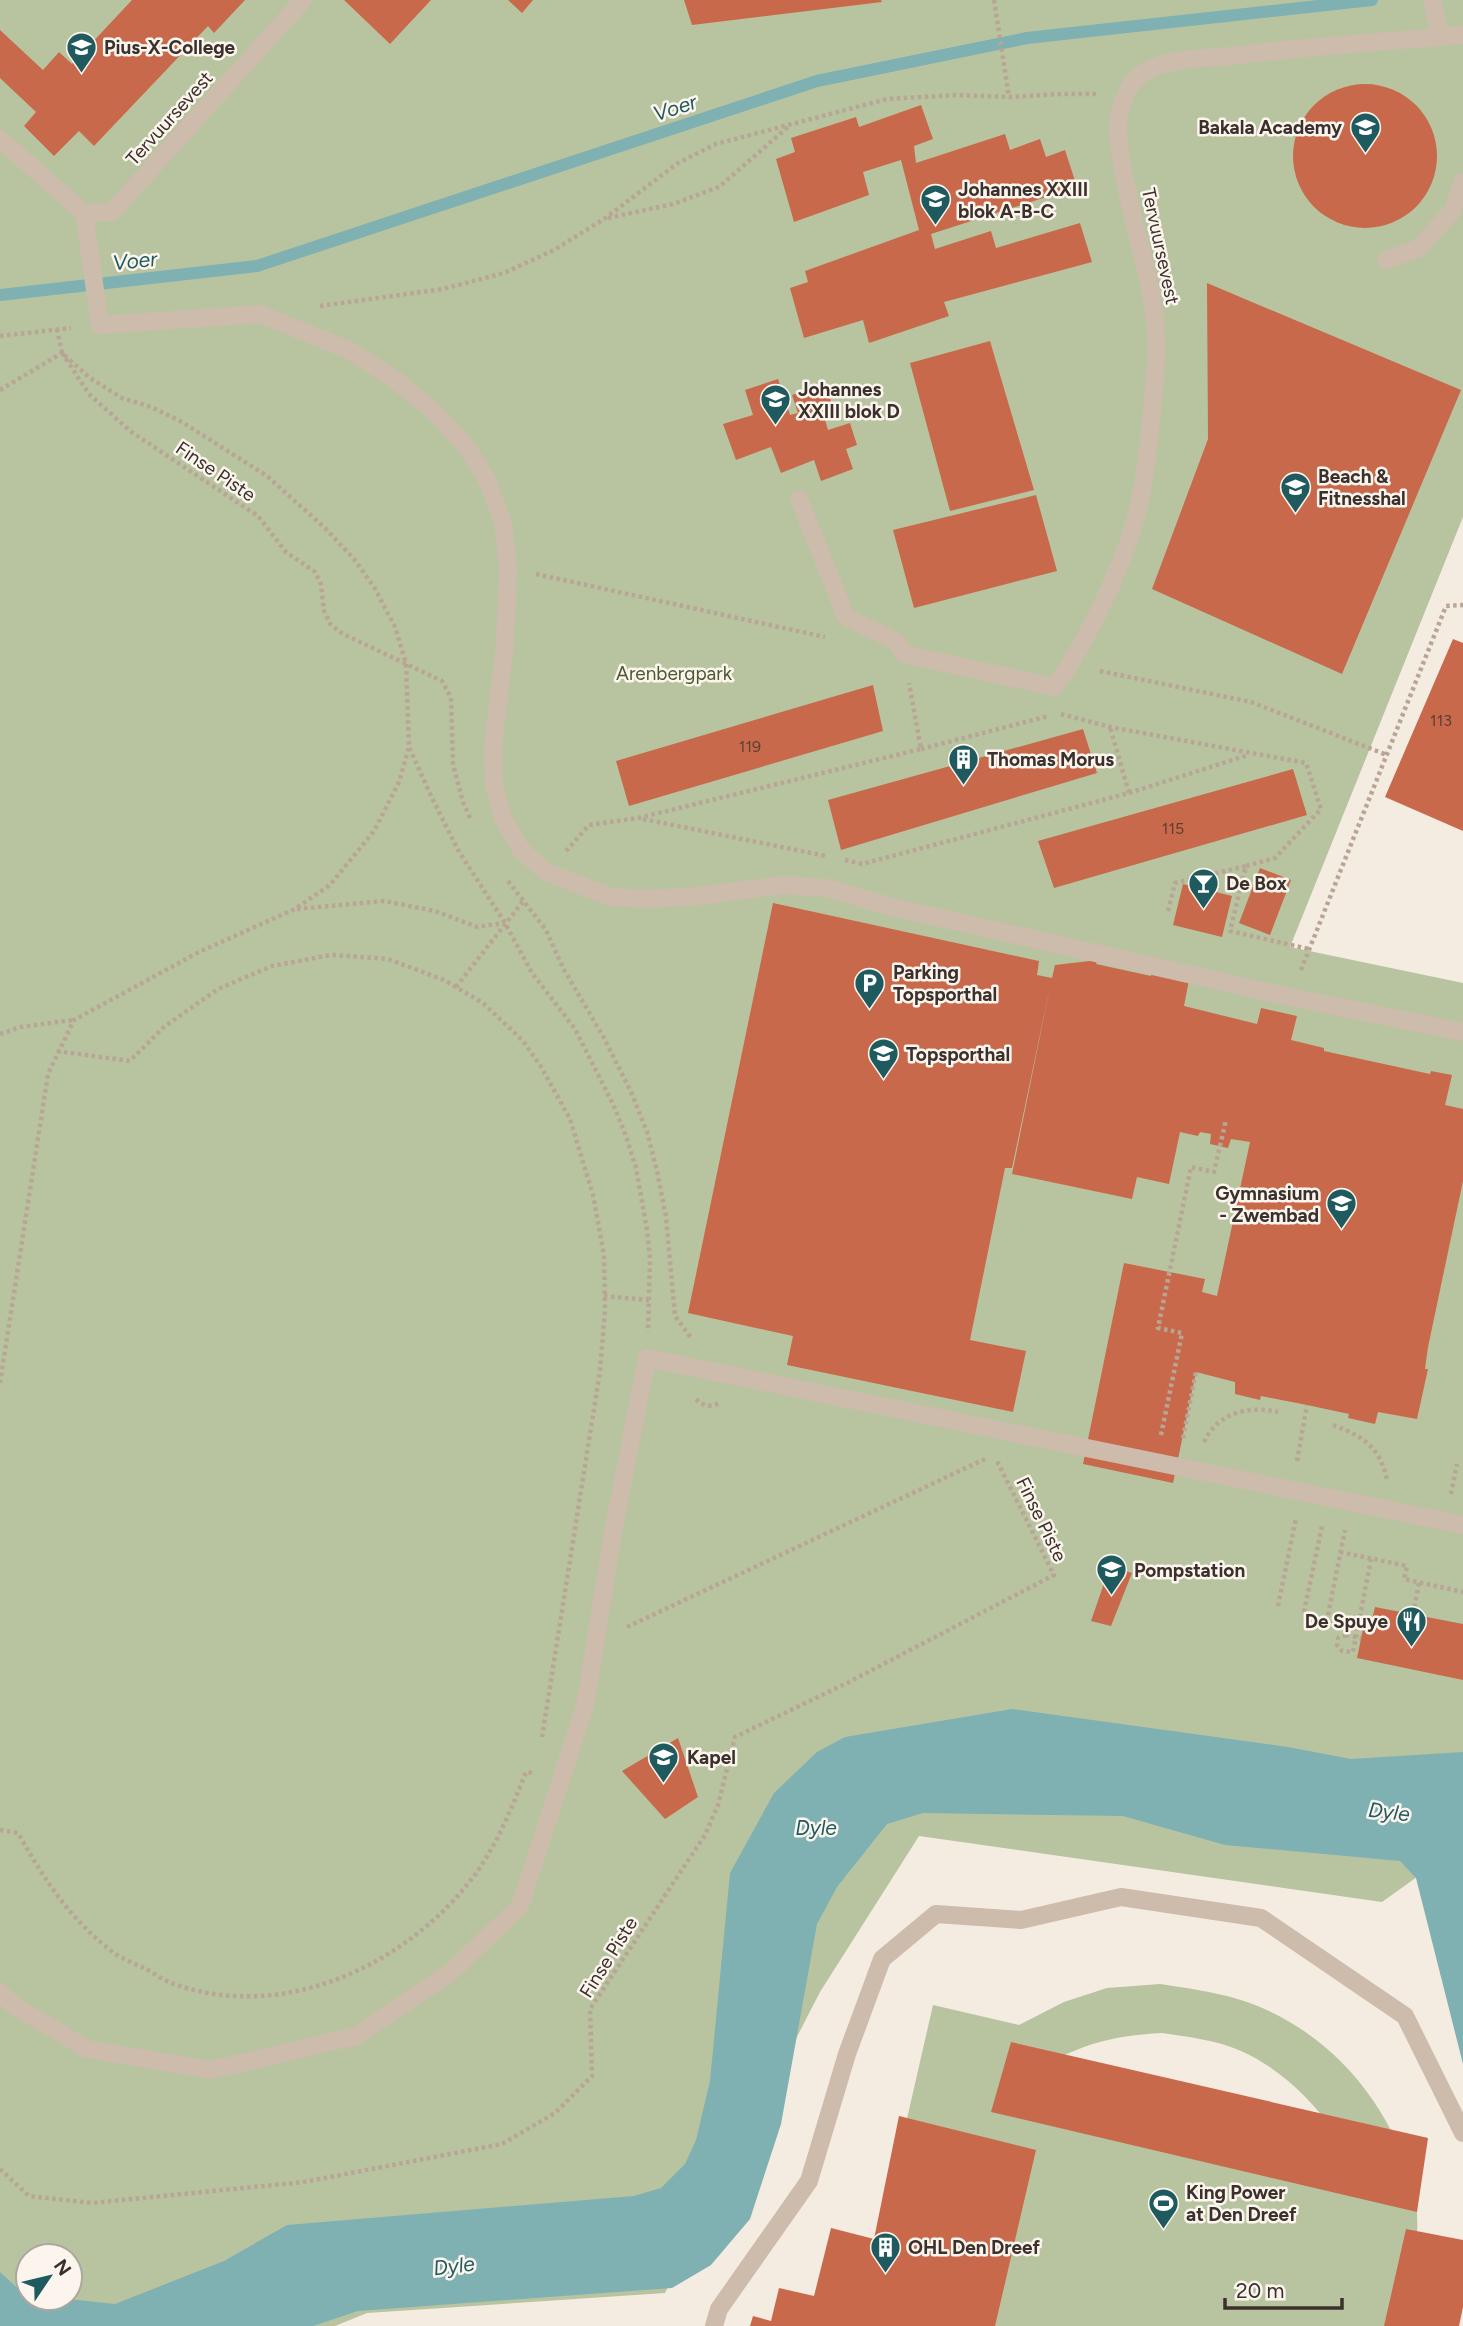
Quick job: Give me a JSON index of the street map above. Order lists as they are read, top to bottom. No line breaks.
{"streets":{"street":["Tervuursevest"],"path":["Finse Piste"]},"water":["Voer","Dyle"],"parks":["Arenbergpark"],"places":{"school or university":["Pius-X-College","Bakala Academy","Johannes XXIII blok A-B-C","Johannes XXIII blok D","Beach & Fitnesshal","Topsporthal","Gymnasium - Zwembad","Pompstation","Kapel"],"building":["Thomas Morus","OHL Den Dreef"],"bar":["De Box"],"parking":["Parking Topsporthal"],"restaurant":["De Spuye"],"sports":["King Power at Den Dreef"]},"house_numbers":["113","119","115"],"scale_bar":"20 m","north":"top right"}
